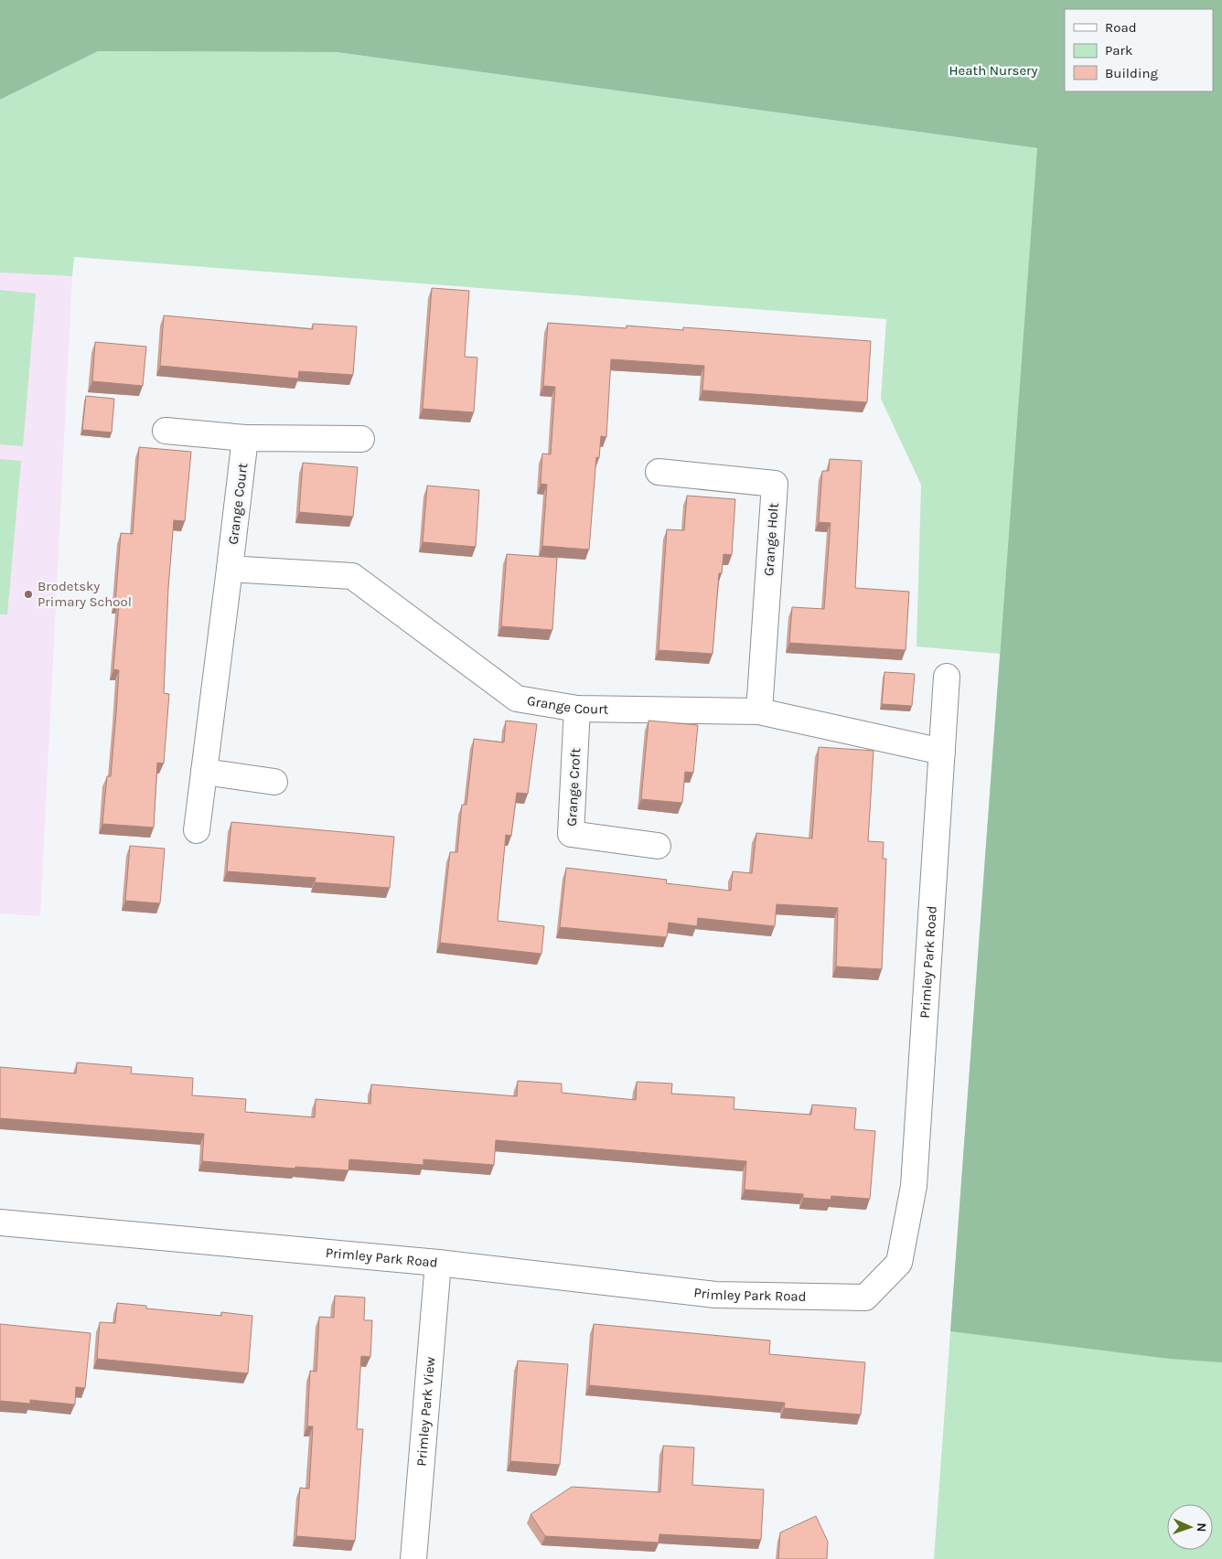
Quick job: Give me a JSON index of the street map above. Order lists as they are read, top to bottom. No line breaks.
{"streets":{"street":["Grange Court","Grange Holt","Grange Croft","Primley Park Road","Primley Park View"]},"crossings":[["Grange Court","Grange Holt"],["Grange Court","Grange Croft"],["Grange Court","Primley Park Road"],["Primley Park Road","Primley Park View"]],"parks":["Heath Nursery"],"places":["Brodetsky Primary School"],"legend":["Road","Park","Building"],"north":"right"}
